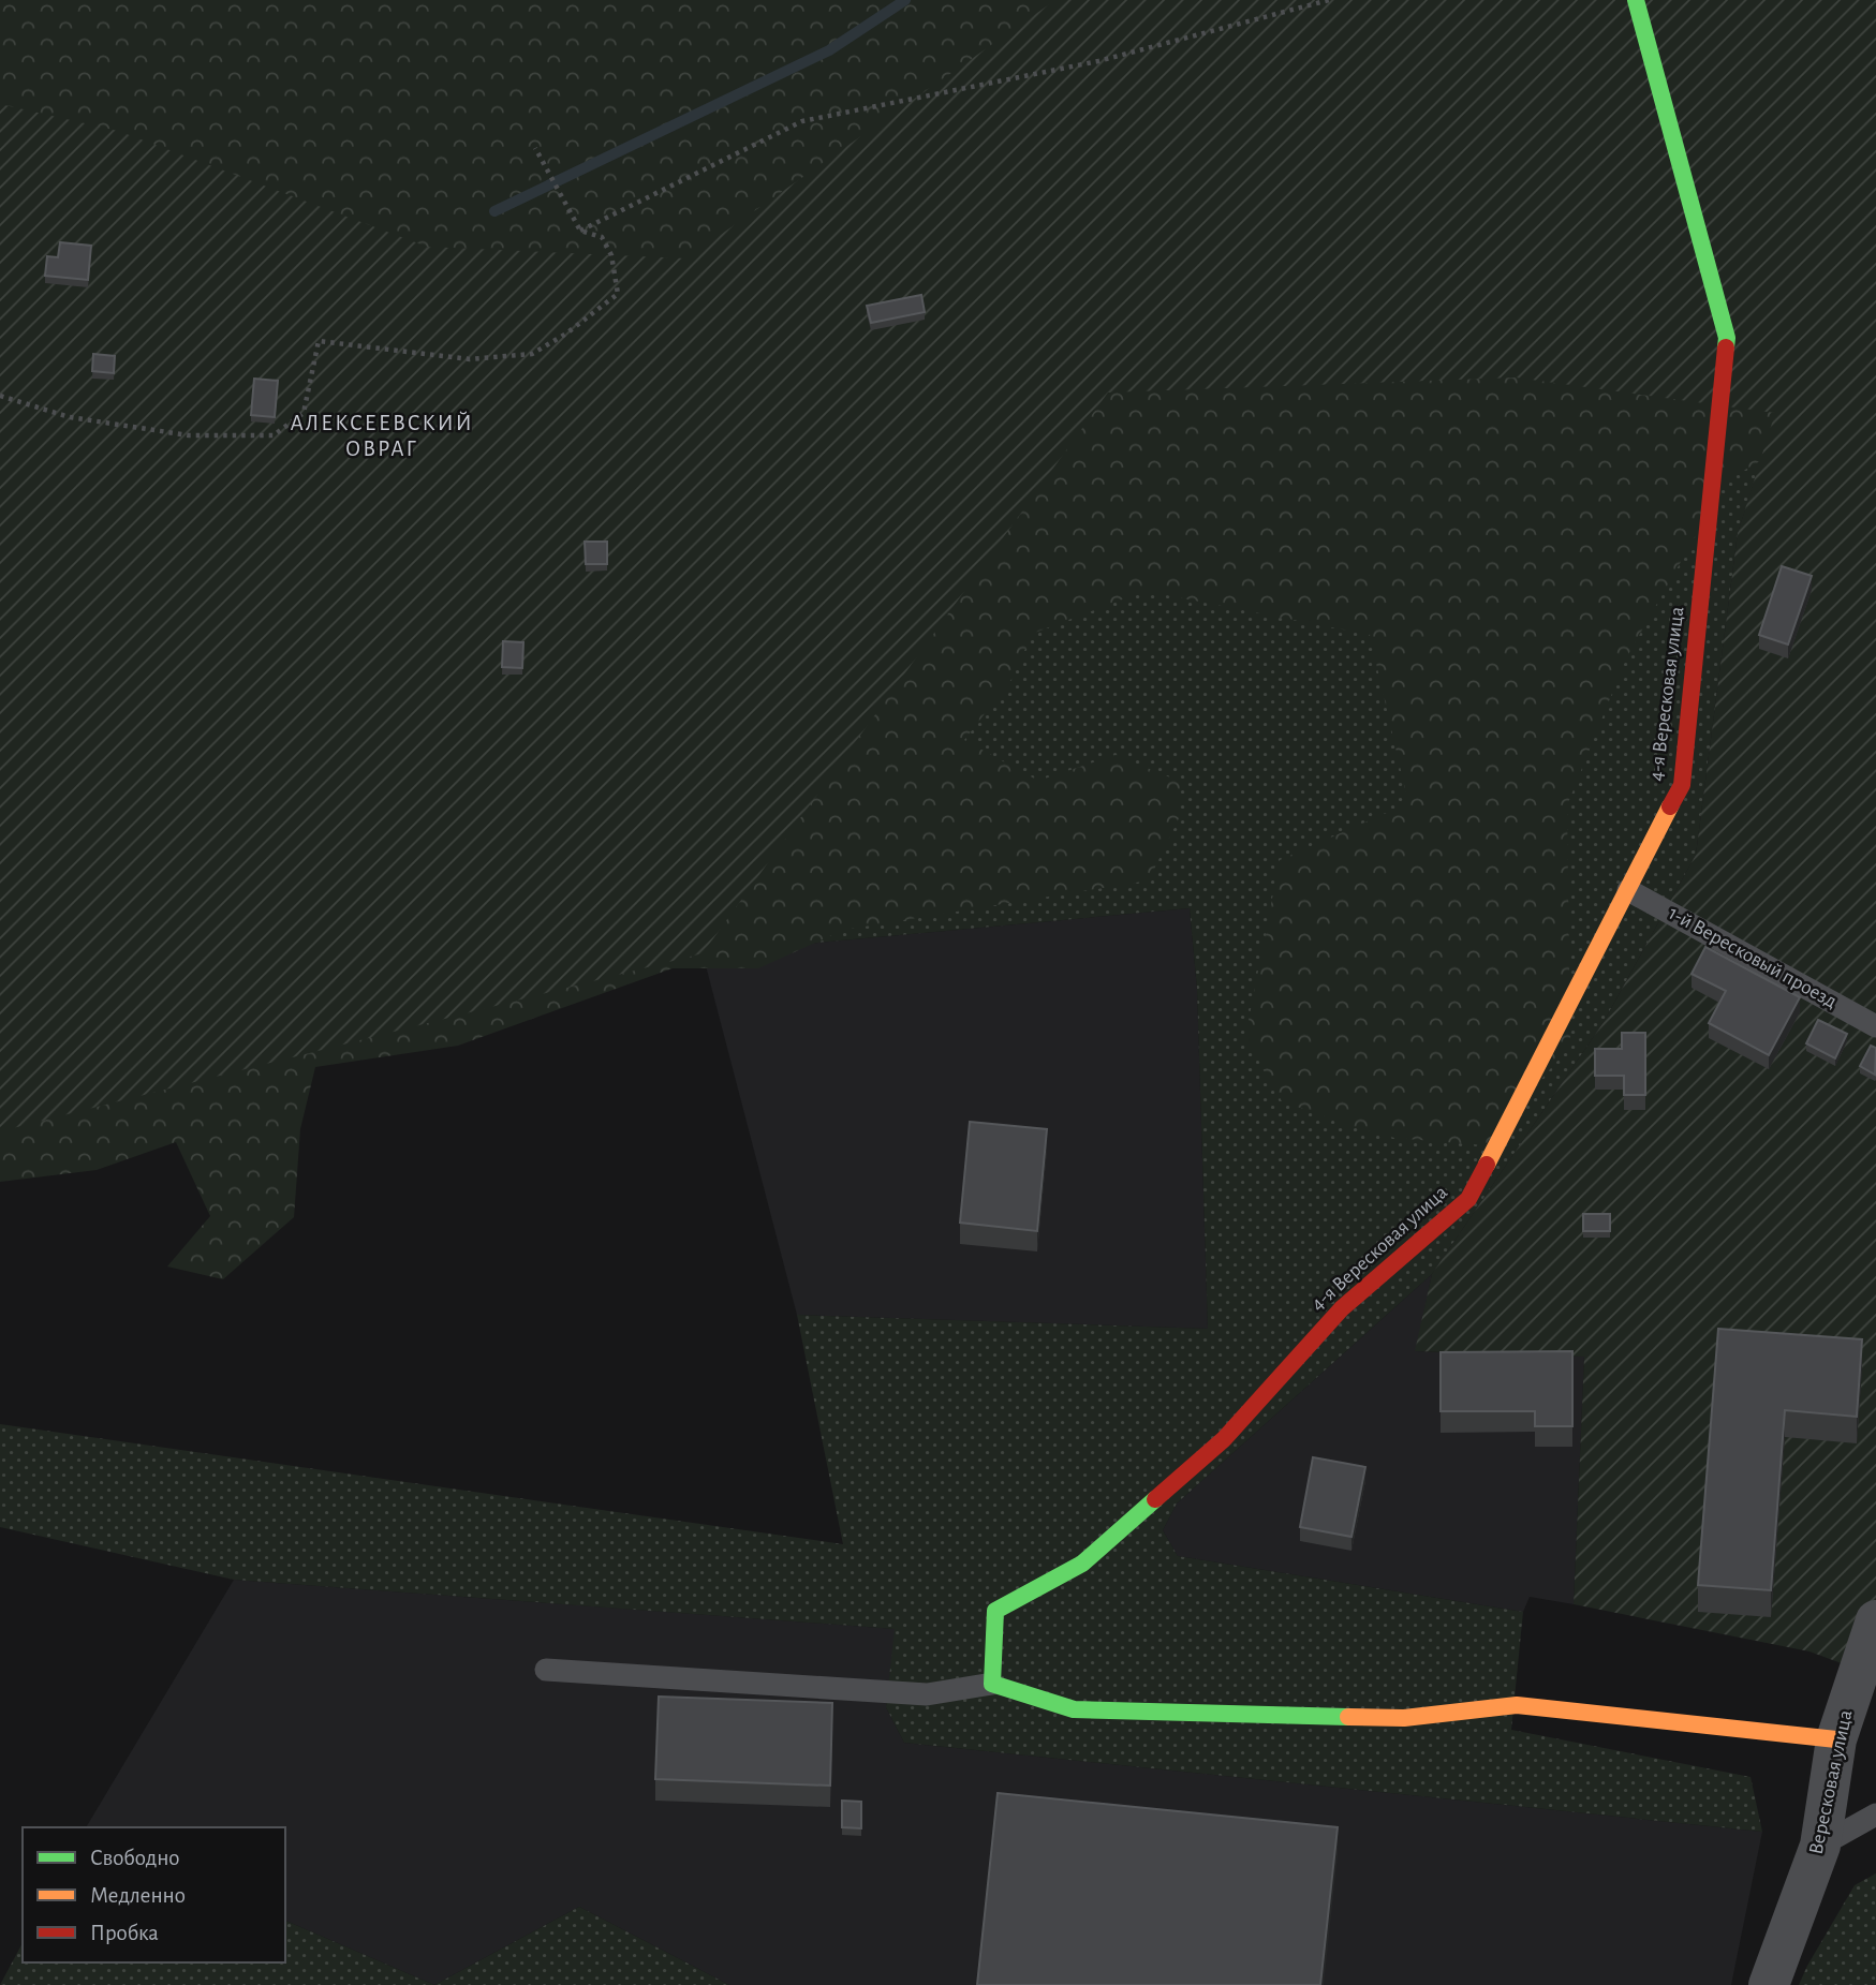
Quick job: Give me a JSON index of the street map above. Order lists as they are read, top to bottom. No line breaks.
{"streets":{"street":["4-я Вересковая улица","Вересковая улица"],"lane":["1-й Вересковый проезд"]},"crossings":[["4-я Вересковая улица","1-й Вересковый проезд"]],"districts":["АЛЕКСЕЕВСКИЙ ОВРАГ"],"legend":["Свободно","Медленно","Пробка"]}
